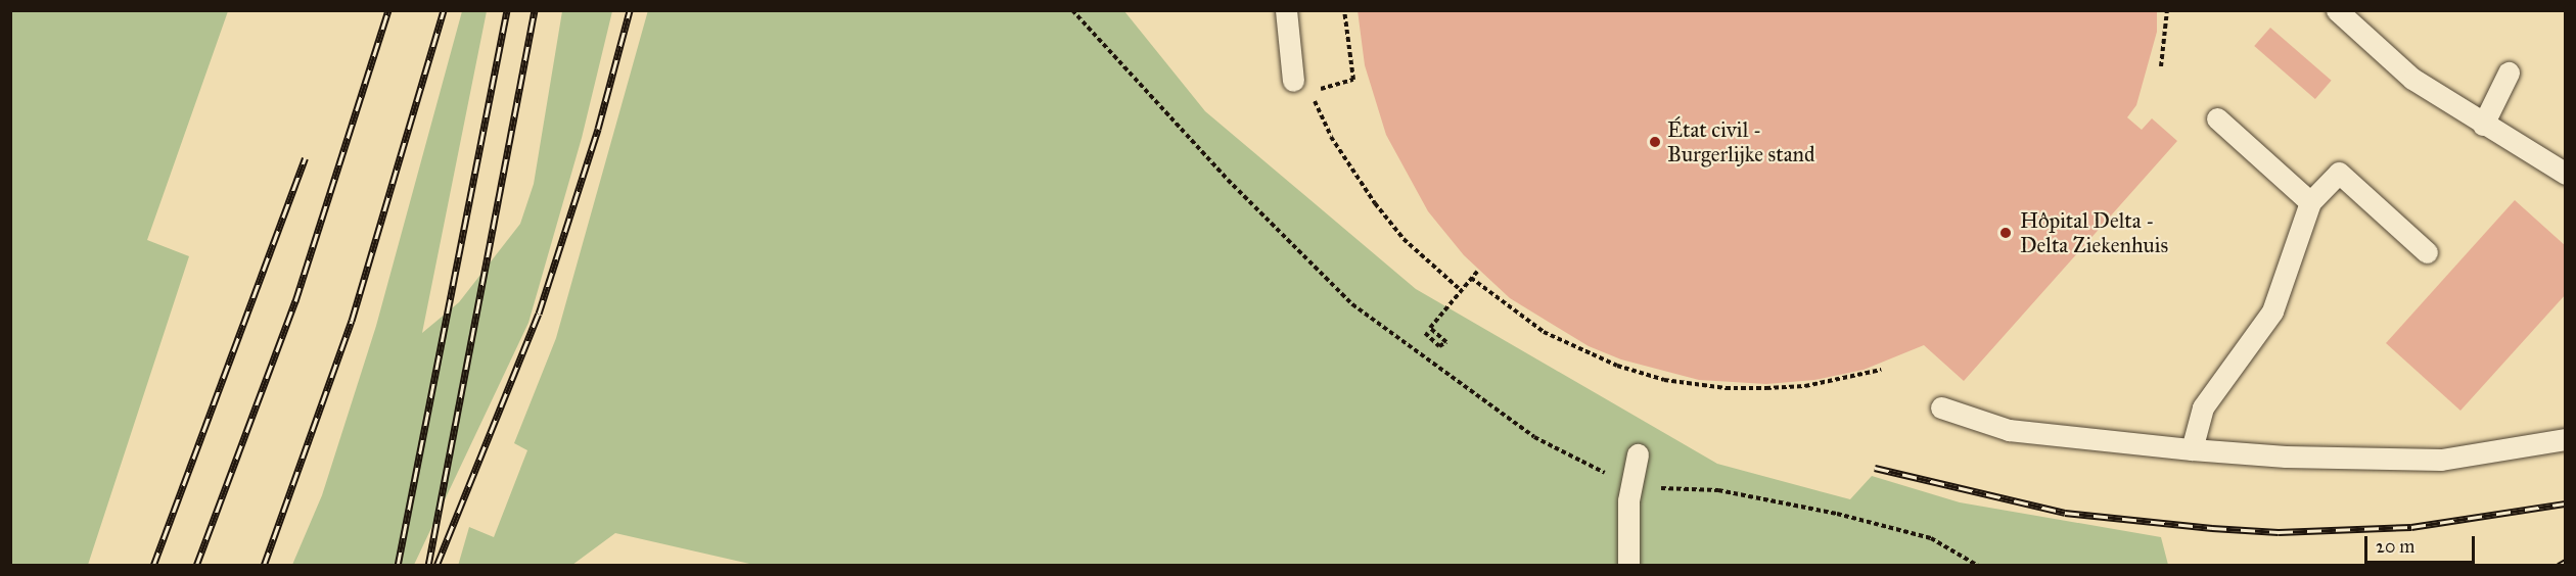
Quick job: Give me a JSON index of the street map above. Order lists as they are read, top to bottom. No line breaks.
{"places":["État civil - Burgerlijke stand","Hôpital Delta - Delta Ziekenhuis"],"scale_bar":"20 m"}
